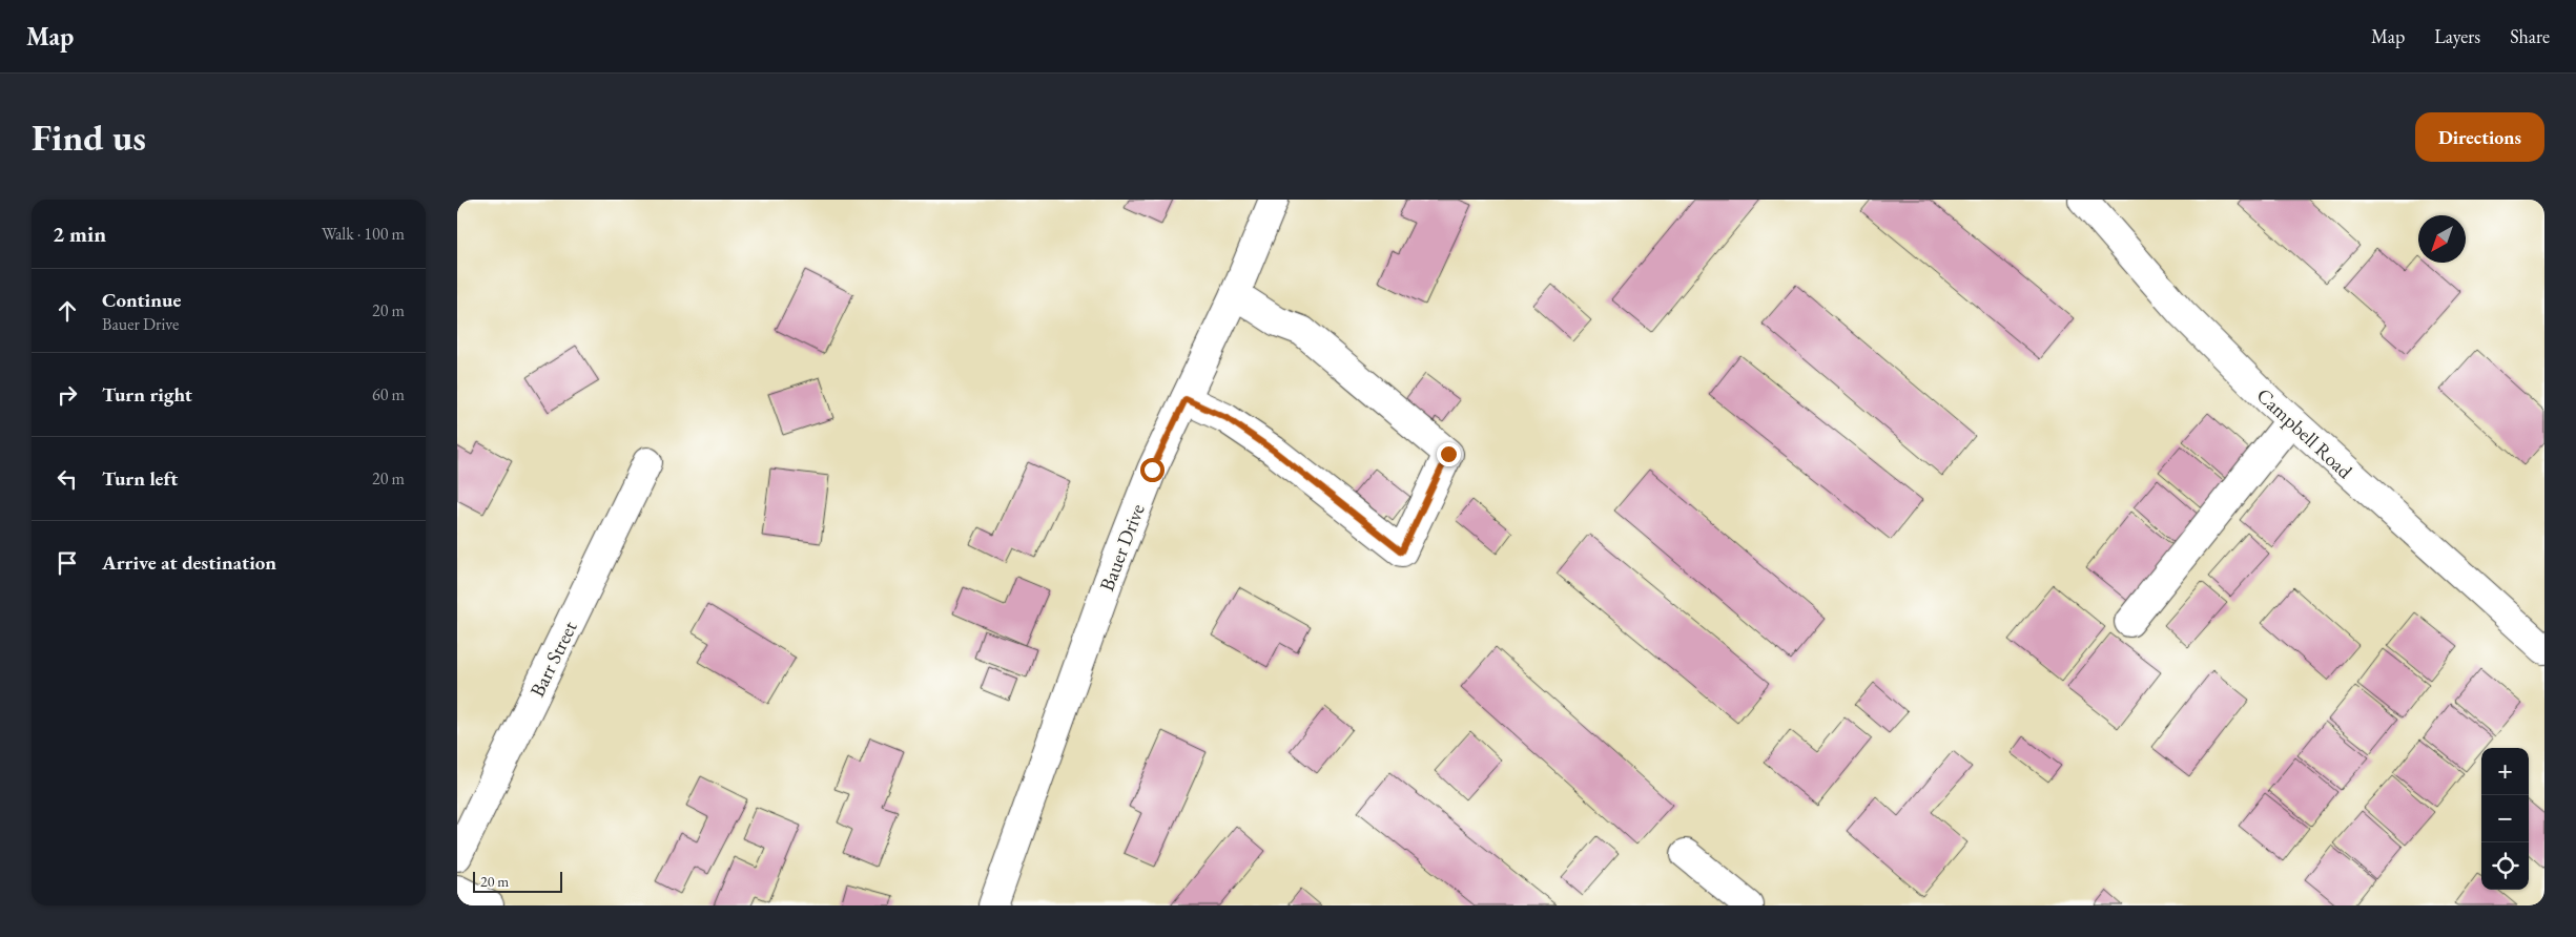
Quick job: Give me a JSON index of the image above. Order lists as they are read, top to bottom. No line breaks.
{"streets":{"street":["Campbell Road","Bauer Drive","Barr Street"]},"scale_bar":"20 m","north":"bottom left","page":{"header":"Map","nav":["Map","Layers","Share"],"buttons":"Directions","title":"Find us","heading":["2 min","Walk · 100 m"],"list":[["Continue","Bauer Drive","20 m"],["Turn right","60 m"],["Turn left","20 m"],"Arrive at destination"],"map_buttons":["+","−"],"scale":"20 m"}}
